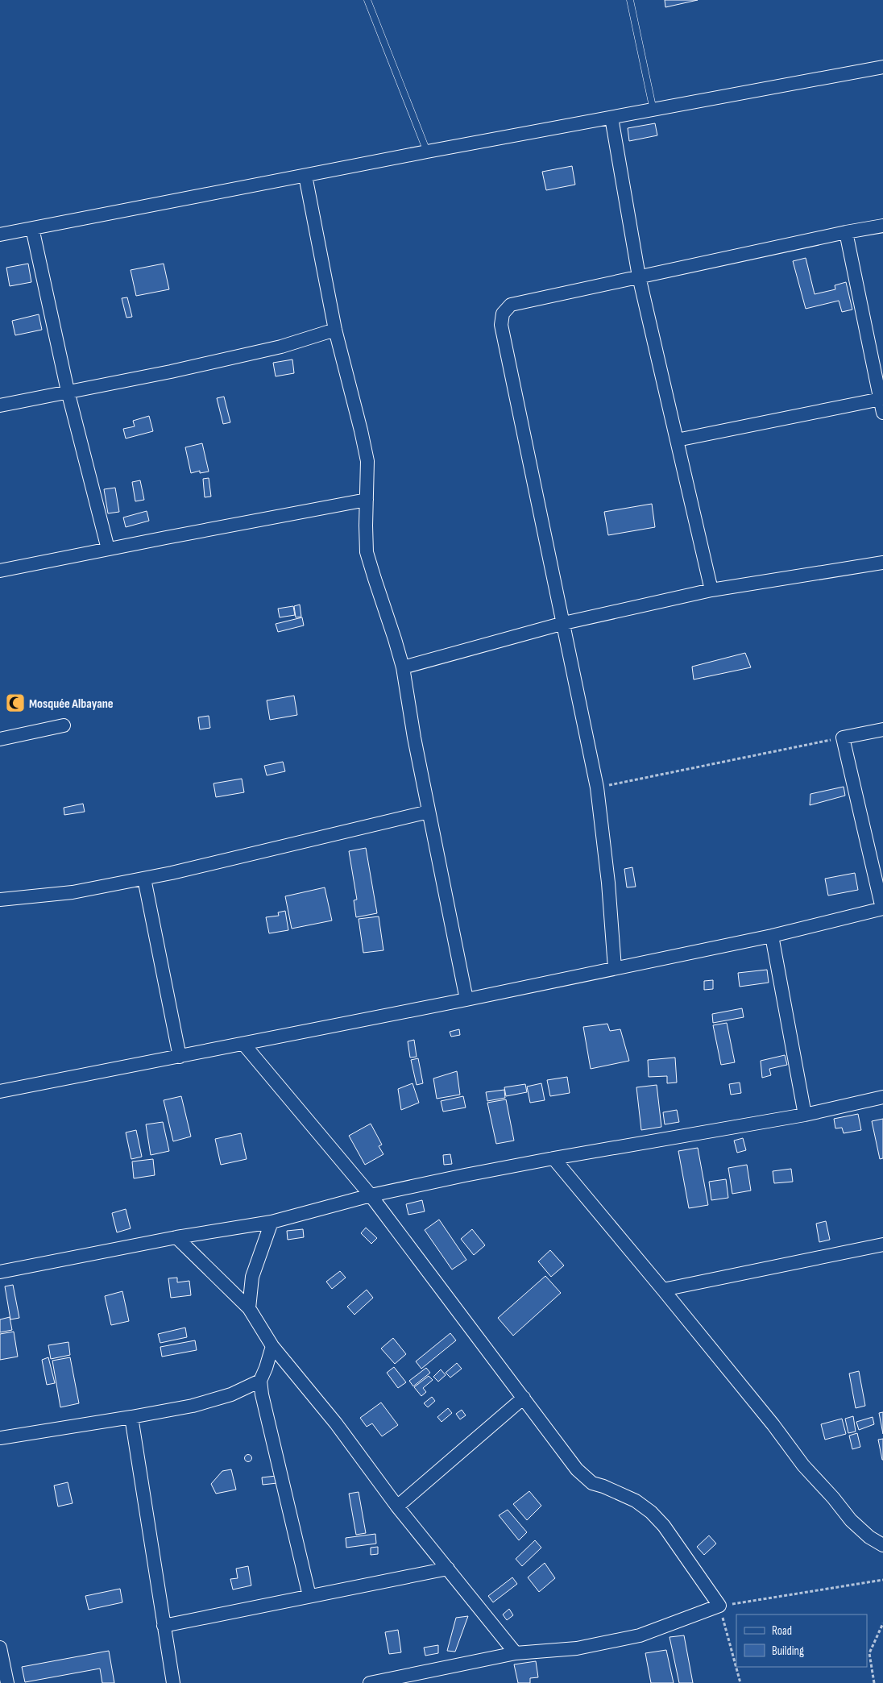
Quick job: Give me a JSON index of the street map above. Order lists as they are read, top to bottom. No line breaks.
{"places":{"mosque":["Mosquée Albayane"]},"legend":["Road","Building"]}
